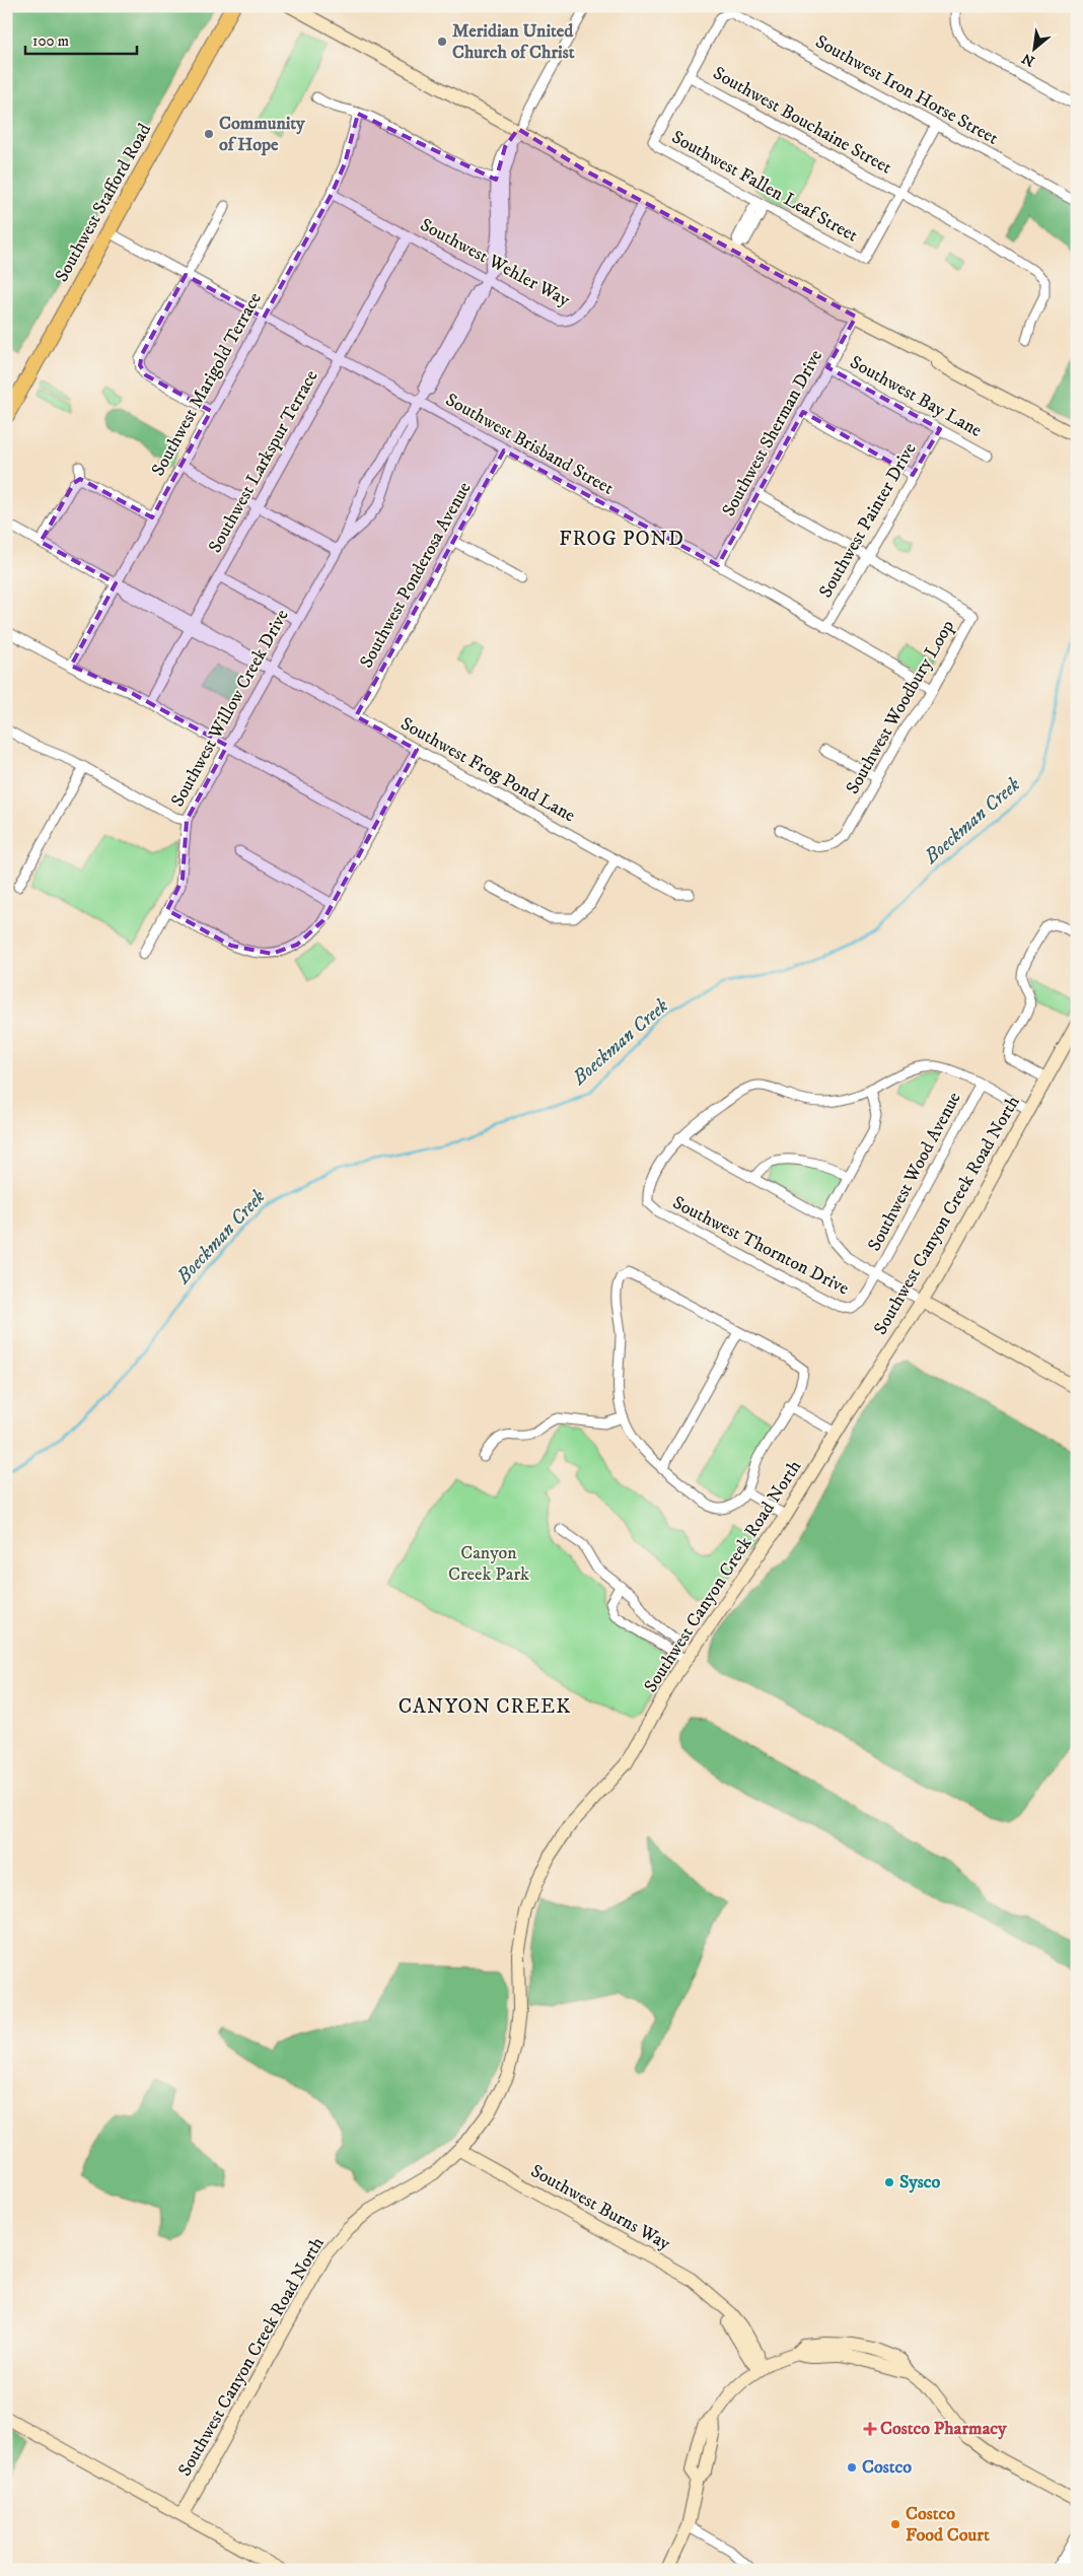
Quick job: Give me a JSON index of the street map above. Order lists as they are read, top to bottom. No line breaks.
{"streets":{"main road":["Southwest Stafford Road","Southwest Canyon Creek Road North","Southwest Burns Way"],"street":["Southwest Iron Horse Street","Southwest Bouchaine Street","Southwest Fallen Leaf Street","Southwest Wehler Way","Southwest Marigold Terrace","Southwest Bay Lane","Southwest Sherman Drive","Southwest Brisband Street","Southwest Larkspur Terrace","Southwest Painter Drive","Southwest Ponderosa Avenue","Southwest Woodbury Loop","Southwest Willow Creek Drive","Southwest Frog Pond Lane","Southwest Wood Avenue","Southwest Thornton Drive"]},"crossings":[["Southwest Iron Horse Street","Southwest Bouchaine Street"],["Southwest Iron Horse Street","Southwest Fallen Leaf Street"],["Southwest Bouchaine Street","Southwest Fallen Leaf Street"],["Southwest Stafford Road","Southwest Brisband Street"],["Southwest Wehler Way","Southwest Marigold Terrace"],["Southwest Wehler Way","Southwest Larkspur Terrace"],["Southwest Wehler Way","Southwest Willow Creek Drive"],["Southwest Marigold Terrace","Southwest Brisband Street"],["Southwest Marigold Terrace","Southwest Frog Pond Lane"],["Southwest Bay Lane","Southwest Sherman Drive"],["Southwest Bay Lane","Southwest Painter Drive"],["Southwest Sherman Drive","Southwest Brisband Street"],["Southwest Sherman Drive","Southwest Woodbury Loop"],["Southwest Brisband Street","Southwest Larkspur Terrace"],["Southwest Brisband Street","Southwest Painter Drive"],["Southwest Brisband Street","Southwest Ponderosa Avenue"],["Southwest Brisband Street","Southwest Woodbury Loop"],["Southwest Brisband Street","Southwest Willow Creek Drive"],["Southwest Larkspur Terrace","Southwest Frog Pond Lane"],["Southwest Painter Drive","Southwest Woodbury Loop"],["Southwest Ponderosa Avenue","Southwest Frog Pond Lane"],["Southwest Willow Creek Drive","Southwest Frog Pond Lane"],["Southwest Wood Avenue","Southwest Thornton Drive"],["Southwest Canyon Creek Road North","Southwest Thornton Drive"],["Southwest Canyon Creek Road North","Southwest Burns Way"]],"districts":["FROG POND","CANYON CREEK"],"water":["Boeckman Creek"],"parks":["Canyon Creek Park"],"places":{"other":["Meridian United Church of Christ","Community of Hope","Sysco","Costco","Costco Food Court"],"health":["Costco Pharmacy"]},"scale_bar":"100 m","north":"bottom left"}
